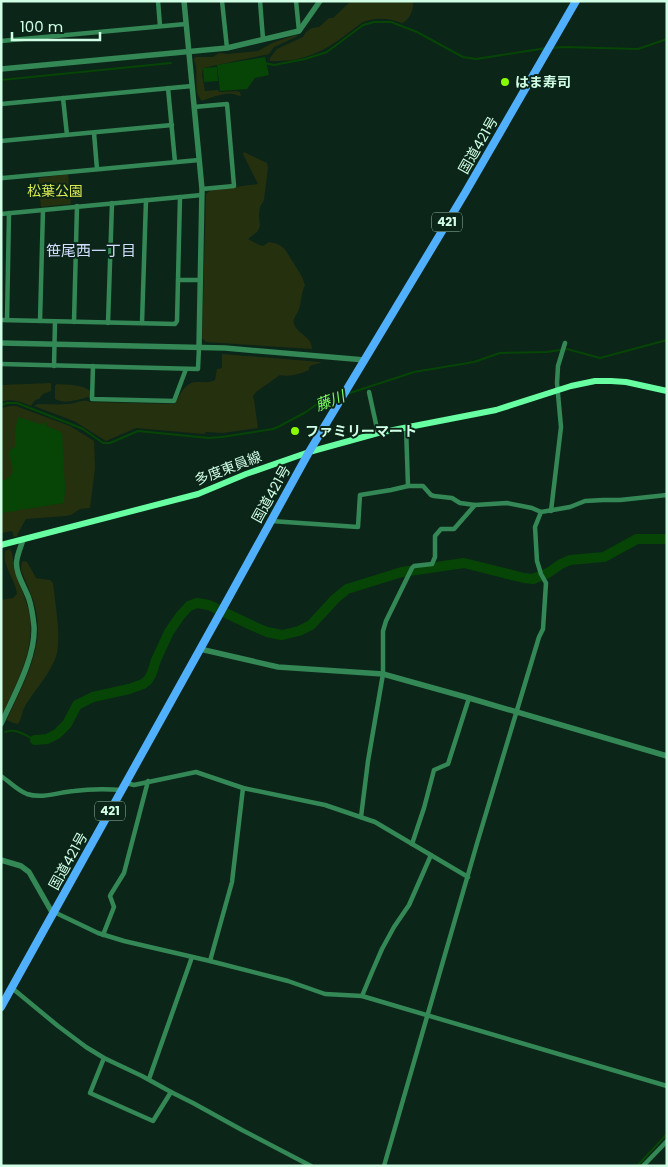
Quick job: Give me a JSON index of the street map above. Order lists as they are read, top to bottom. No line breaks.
{"streets":{"highway":["国道421号","421"],"main road":["多度東員線"]},"crossings":[["国道421号","多度東員線"]],"districts":["笹尾西一丁目"],"water":["藤川"],"parks":["松葉公園"],"places":["はま寿司","ファミリーマート"],"scale_bar":"100 m"}
